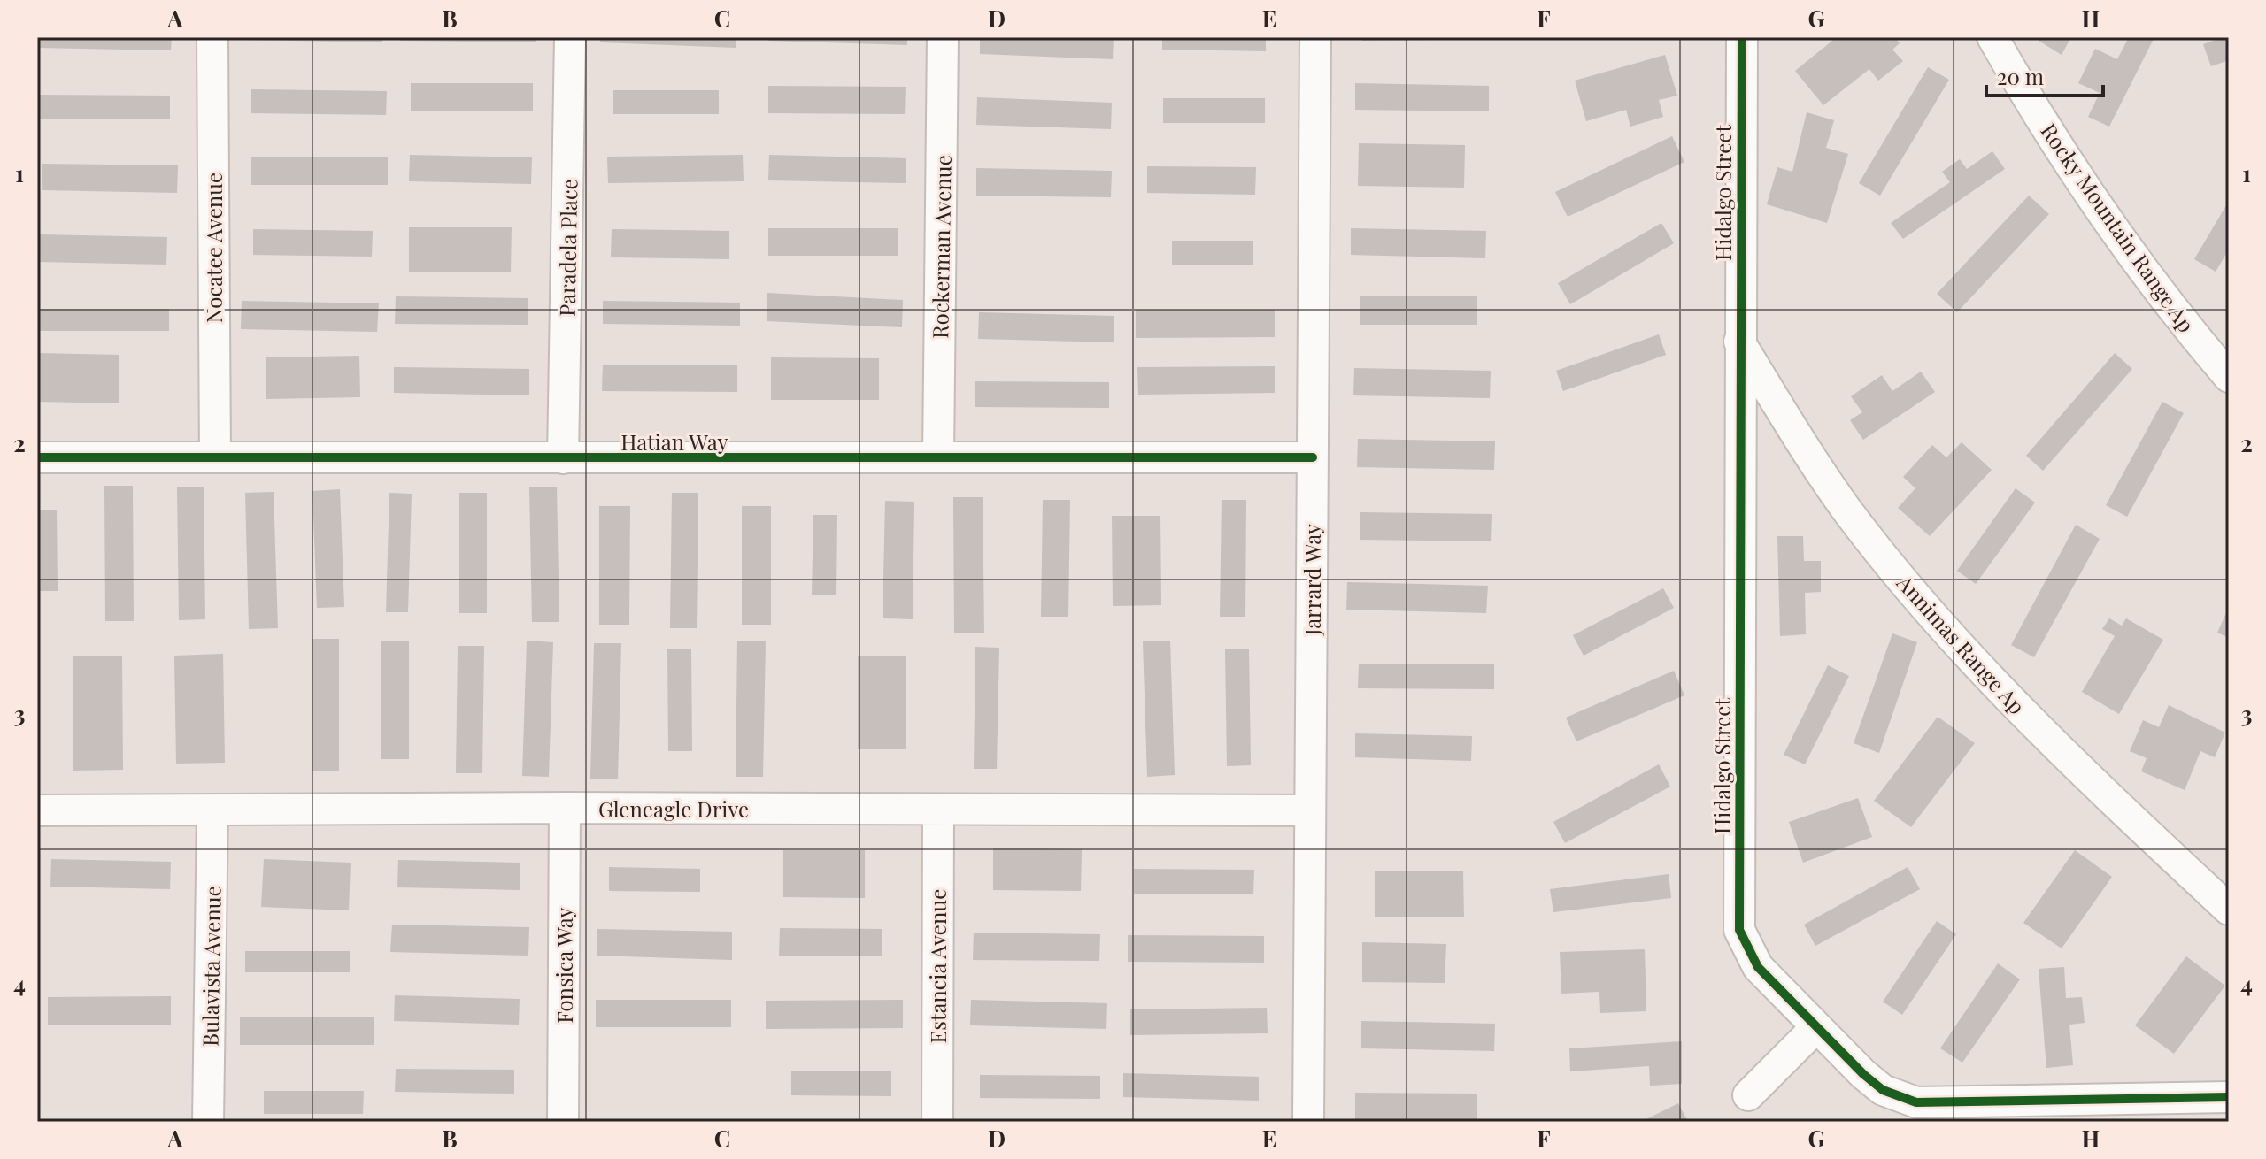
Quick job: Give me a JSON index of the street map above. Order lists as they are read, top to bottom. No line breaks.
{"streets":{"street":["Hidalgo Street","Rocky Mountain Range Ap","Rockerman Avenue","Nocatee Avenue","Paradela Place","Hatian Way","Jarrard Way","Annimas Range Ap","Gleneagle Drive","Fonsica Way","Bulavista Avenue","Estancia Avenue"]},"crossings":[["Hidalgo Street","Annimas Range Ap"],["Rockerman Avenue","Hatian Way"],["Nocatee Avenue","Hatian Way"],["Paradela Place","Hatian Way"],["Hatian Way","Jarrard Way"],["Jarrard Way","Gleneagle Drive"],["Gleneagle Drive","Fonsica Way"],["Gleneagle Drive","Bulavista Avenue"],["Gleneagle Drive","Estancia Avenue"]],"scale_bar":"20 m","grid":{"columns":["A","B","C","D","E","F","G","H"],"rows":["1","2","3","4"]}}
